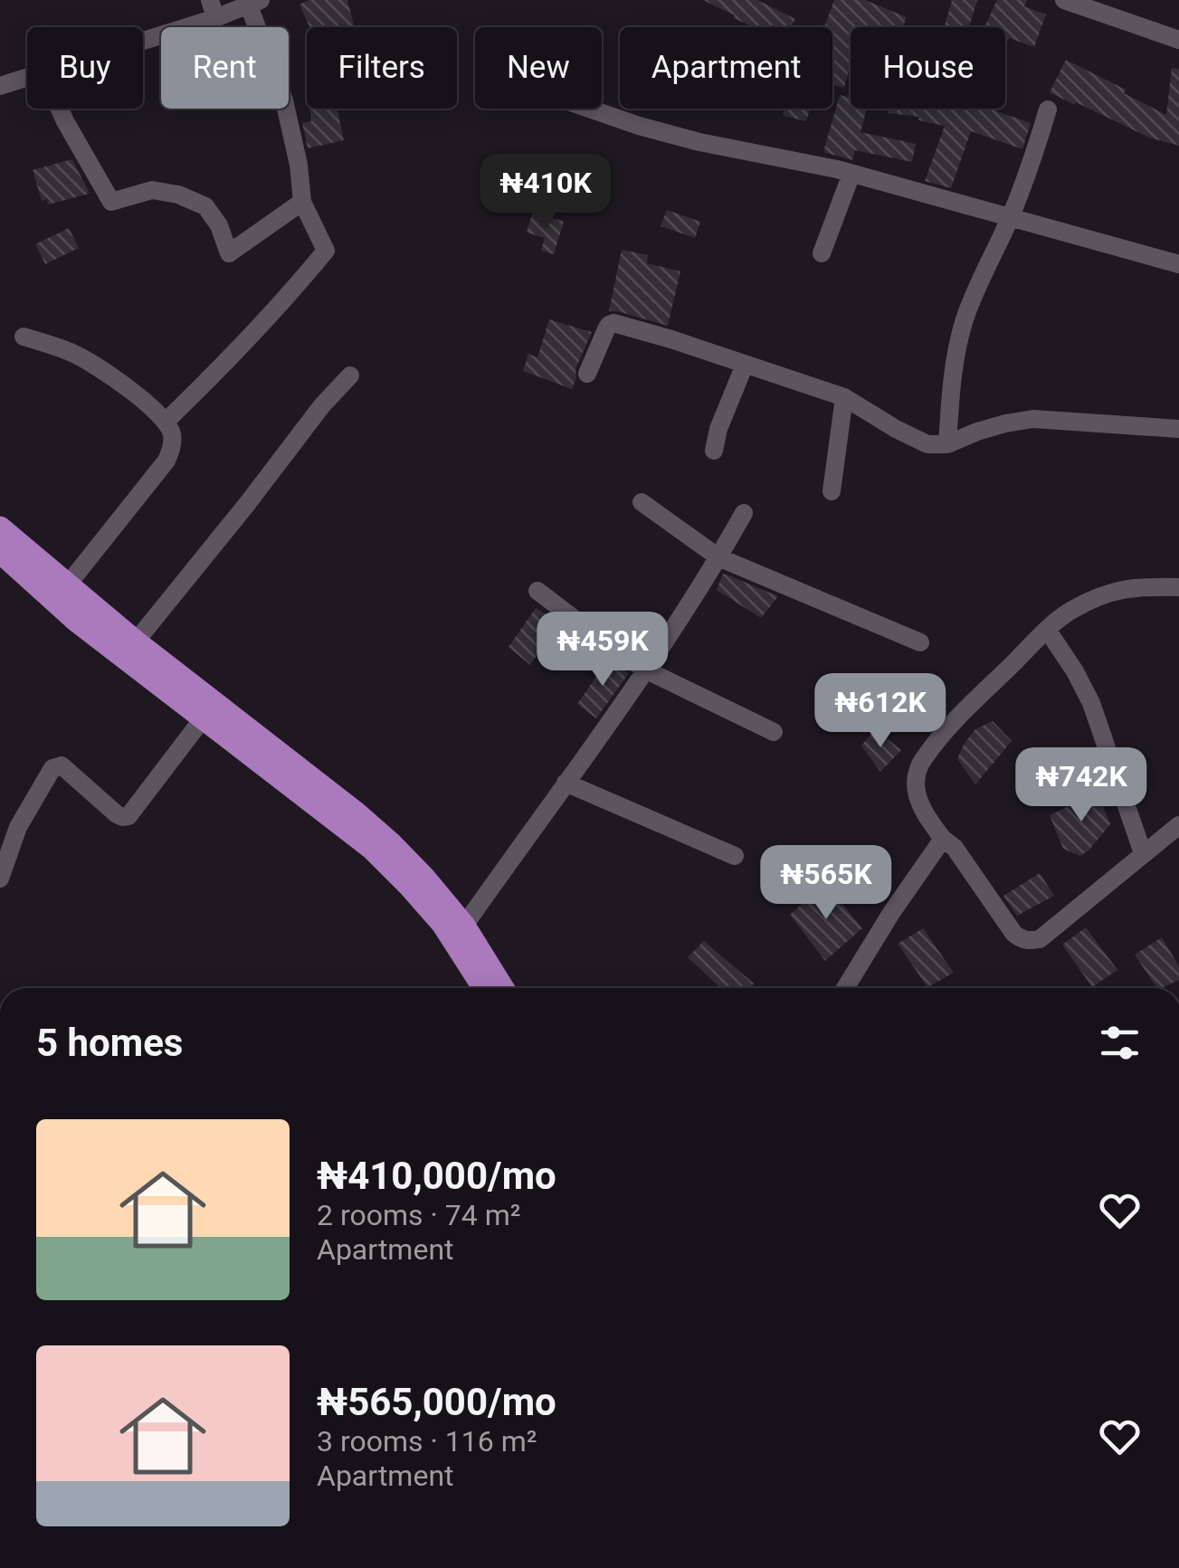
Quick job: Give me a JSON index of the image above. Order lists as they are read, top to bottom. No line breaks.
{"page":{"chip":["Buy","Rent","Filters","New","Apartment","House"],"price":["₦410K","₦459K","₦612K","₦742K","₦565K"],"heading":"5 homes","list":[{"name":"₦410,000/mo","note":"2 rooms · 74 m² · Apartment"},{"name":"₦565,000/mo","note":"3 rooms · 116 m² · Apartment"}]}}
